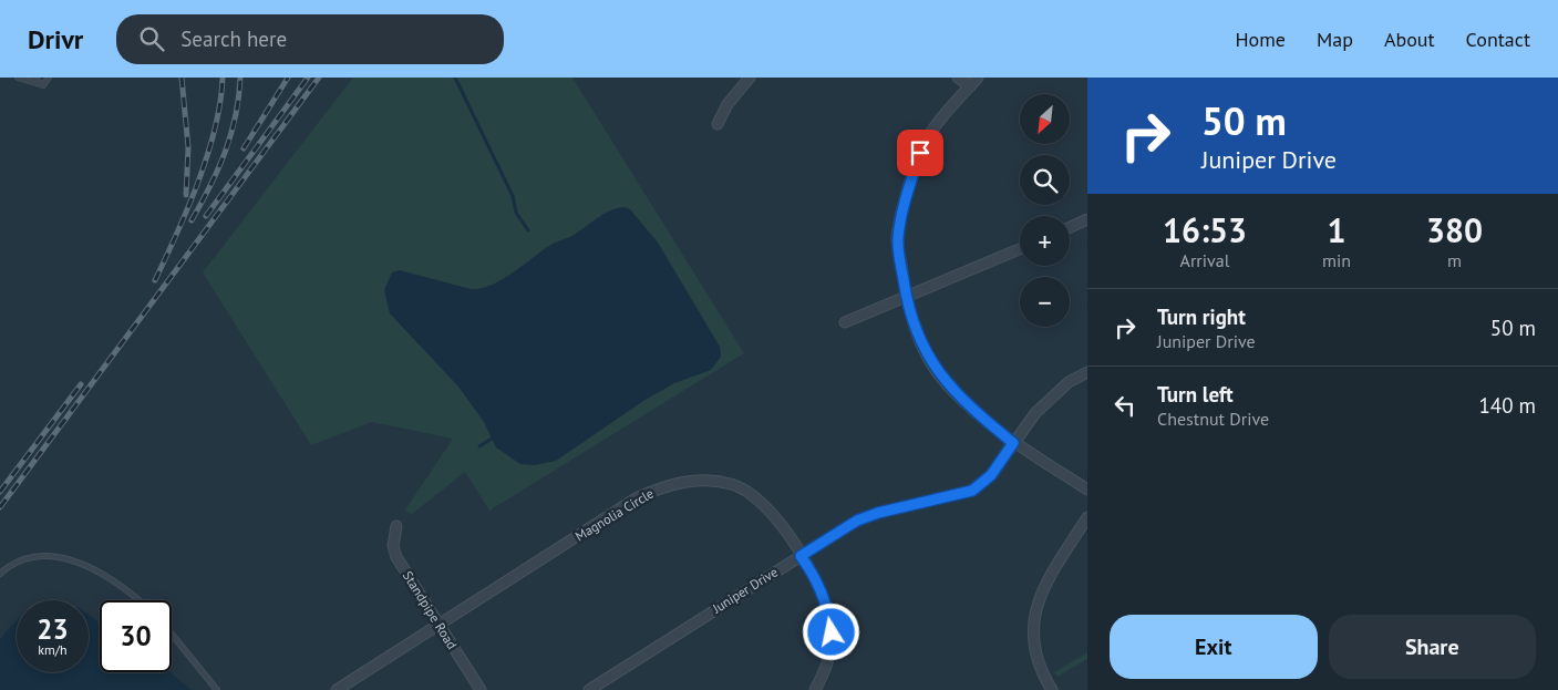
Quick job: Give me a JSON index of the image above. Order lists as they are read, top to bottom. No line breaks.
{"streets":{"street":["Magnolia Circle","Juniper Drive","Standpipe Road"]},"crossings":[["Magnolia Circle","Juniper Drive"],["Magnolia Circle","Standpipe Road"]],"north":"bottom left","page":{"header":"Drivr","search":"Search here","nav":["Home","Map","About","Contact"],"turn":["50 m","Juniper Drive"],"map_buttons":["+","−"],"eta":["16:53","Arrival","1","min","380","m"],"list":[{"name":"Turn right","note":"Juniper Drive","value":"50 m"},{"name":"Turn left","note":"Chestnut Drive","value":"140 m"}],"speed":"23 km/h","limit":"30","buttons":["Exit","Share"]}}
